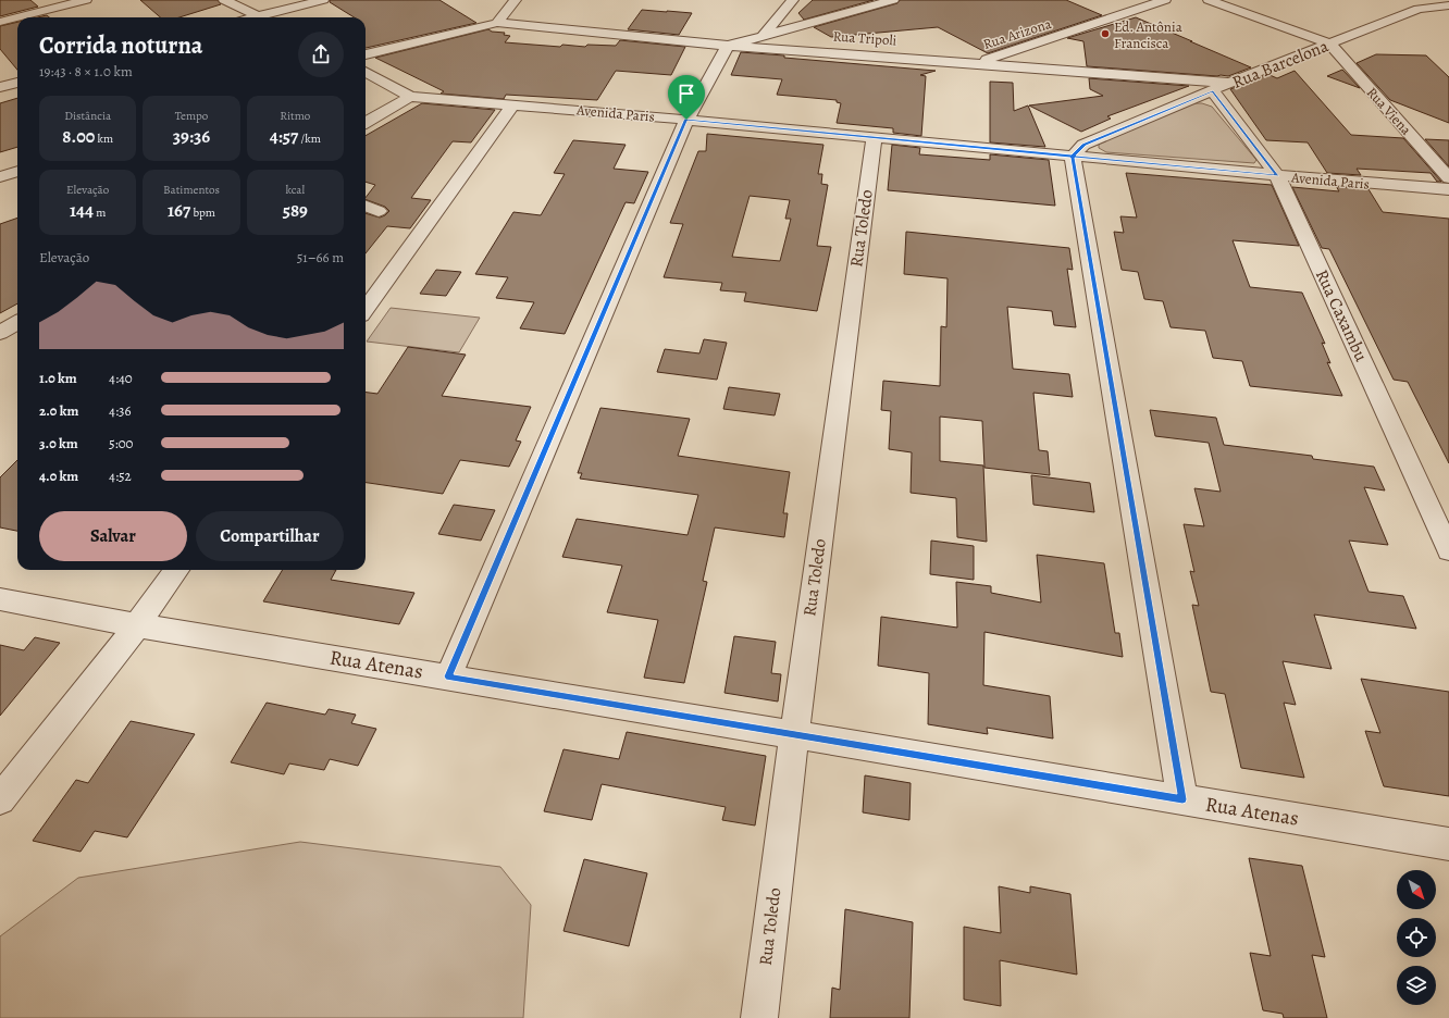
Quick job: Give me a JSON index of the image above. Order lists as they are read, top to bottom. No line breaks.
{"streets":{"street":["Rua Arizona","Rua Tripoli","Rua Barcelona","Rua Viena","Avenida Paris","Rua Toledo","Rua Caxambu","Rua Atenas"]},"crossings":[["Rua Arizona","Rua Tripoli"],["Rua Tripoli","Rua Barcelona"],["Rua Barcelona","Rua Viena"],["Rua Barcelona","Avenida Paris"],["Rua Barcelona","Rua Caxambu"],["Avenida Paris","Rua Toledo"],["Avenida Paris","Rua Caxambu"],["Rua Toledo","Rua Atenas"]],"places":["Ed. Antônia Francisca"],"north":"bottom right","page":{"heading":["Corrida noturna","19:43 · 8 × 1.0 km"],"stats":[["Distância","8.00 km"],["Tempo","39:36"],["Ritmo","4:57 /km"],["Elevação","144 m"],["Batimentos","167 bpm"],["kcal","589"]],"chart":["Elevação","51–66 m"],"list":[{"name":"1.0 km","note":"4:40"},{"name":"2.0 km","note":"4:36"},{"name":"3.0 km","note":"5:00"},{"name":"4.0 km","note":"4:52"}],"buttons":["Salvar","Compartilhar"]}}
